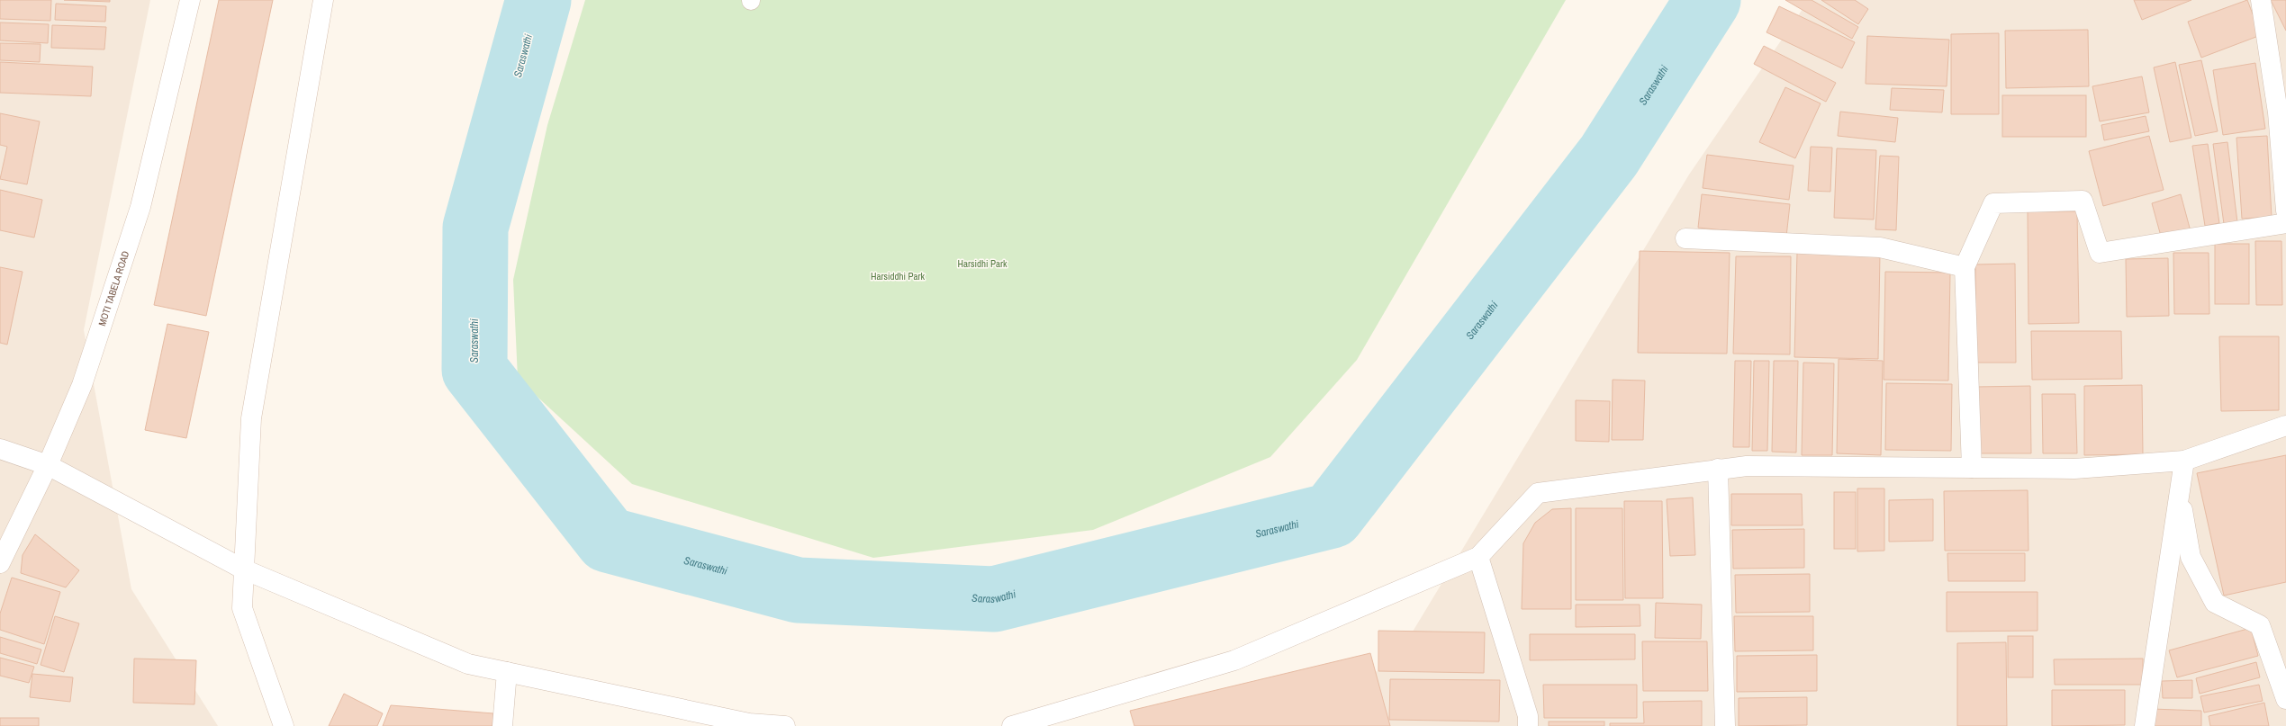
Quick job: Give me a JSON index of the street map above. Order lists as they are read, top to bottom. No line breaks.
{"streets":{"street":["MOTI TABELA ROAD"]},"water":["Saraswathi"],"parks":["Harsidhi Park","Harsiddhi Park"]}
